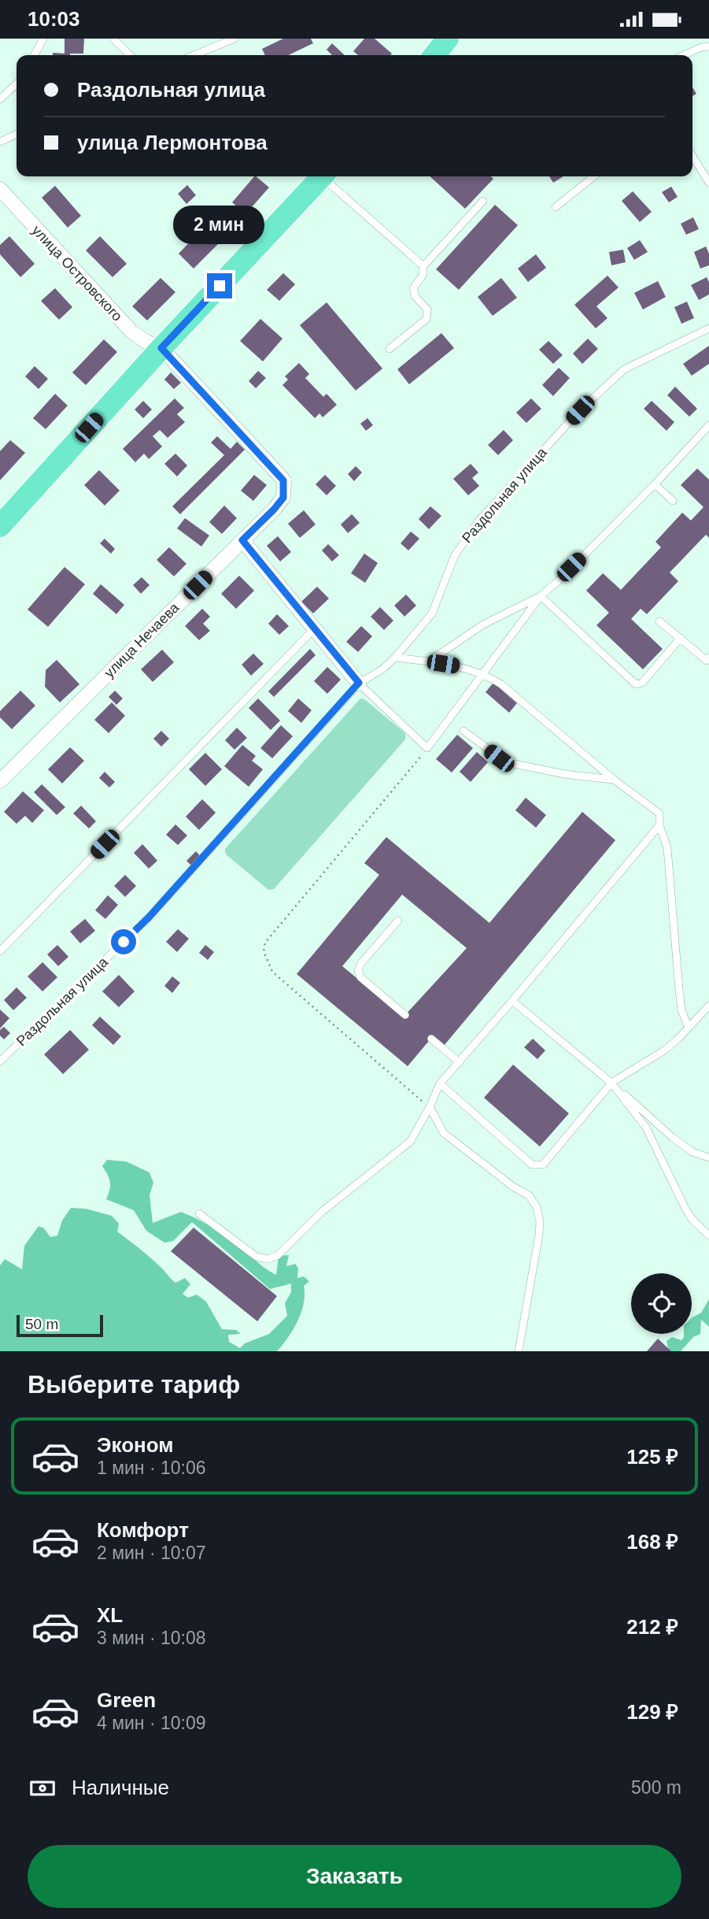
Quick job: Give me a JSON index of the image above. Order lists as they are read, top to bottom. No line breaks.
{"streets":{"street":["улица Островского","улица Нечаева"],"lane":["Раздольная улица"]},"crossings":[["улица Островского","улица Нечаева"]],"scale_bar":"50 m","page":{"status":"10:03","banner":["Раздольная улица","улица Лермонтова"],"bubble":"2 мин","scale":"50 m","heading":"Выберите тариф","list":[{"name":"Эконом","note":"1 мин · 10:06","value":"125 ₽"},{"name":"Комфорт","note":"2 мин · 10:07","value":"168 ₽"},{"name":"XL","note":"3 мин · 10:08","value":"212 ₽"},{"name":"Green","note":"4 мин · 10:09","value":"129 ₽"}],"pay":["Наличные","500 m"],"buttons":"Заказать"}}
